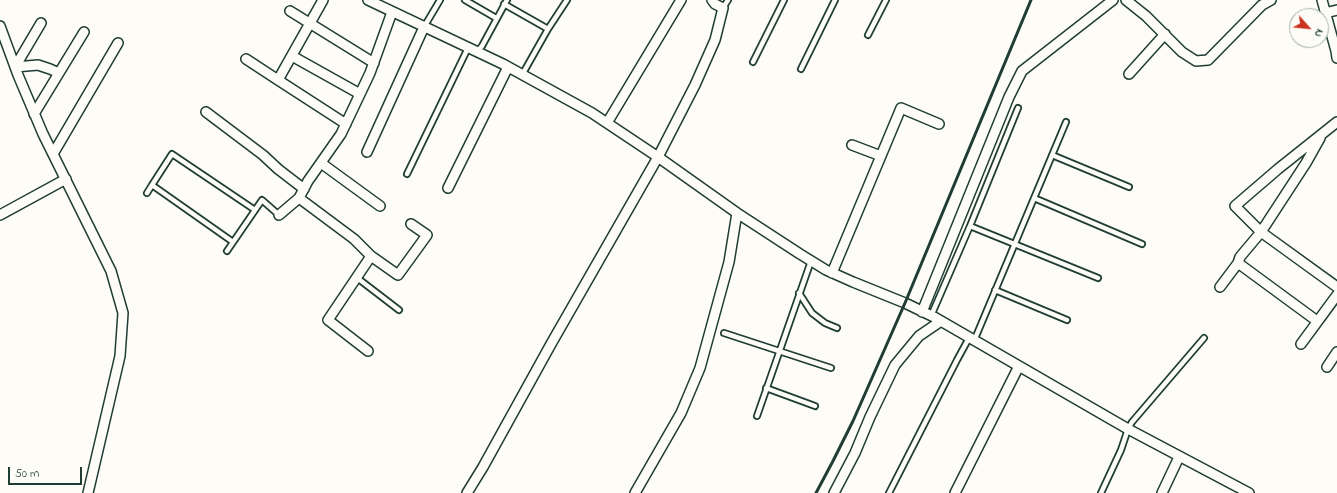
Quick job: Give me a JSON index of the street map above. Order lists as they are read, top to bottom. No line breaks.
{"scale_bar":"50 m","north":"bottom right"}
